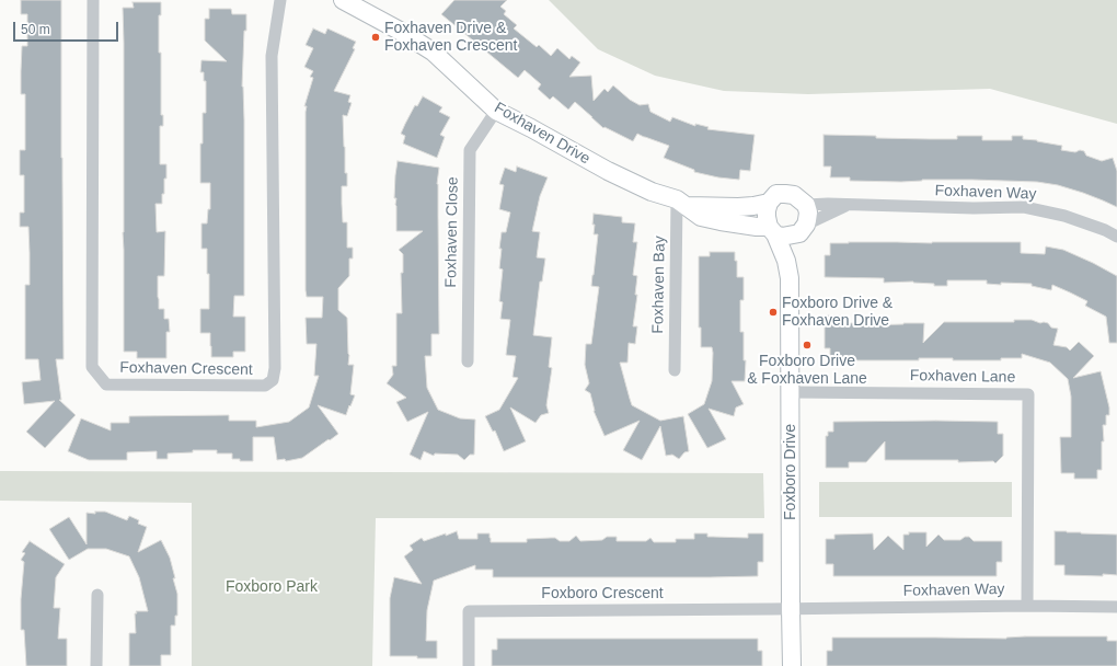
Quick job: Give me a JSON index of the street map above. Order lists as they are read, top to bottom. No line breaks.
{"streets":{"street":["Foxhaven Drive","Foxhaven Way","Foxhaven Close","Foxhaven Bay","Foxhaven Crescent","Foxhaven Lane","Foxboro Drive","Foxboro Crescent"]},"crossings":[["Foxhaven Drive","Foxhaven Way"],["Foxhaven Drive","Foxhaven Close"],["Foxhaven Drive","Foxhaven Bay"],["Foxhaven Drive","Foxboro Drive"],["Foxhaven Way","Foxhaven Lane"],["Foxhaven Way","Foxboro Drive"],["Foxhaven Way","Foxboro Crescent"],["Foxhaven Lane","Foxboro Drive"],["Foxboro Drive","Foxboro Crescent"]],"parks":["Foxboro Park"],"places":["Foxhaven Drive & Foxhaven Crescent","Foxboro Drive & Foxhaven Drive","Foxboro Drive & Foxhaven Lane"],"scale_bar":"50 m"}
